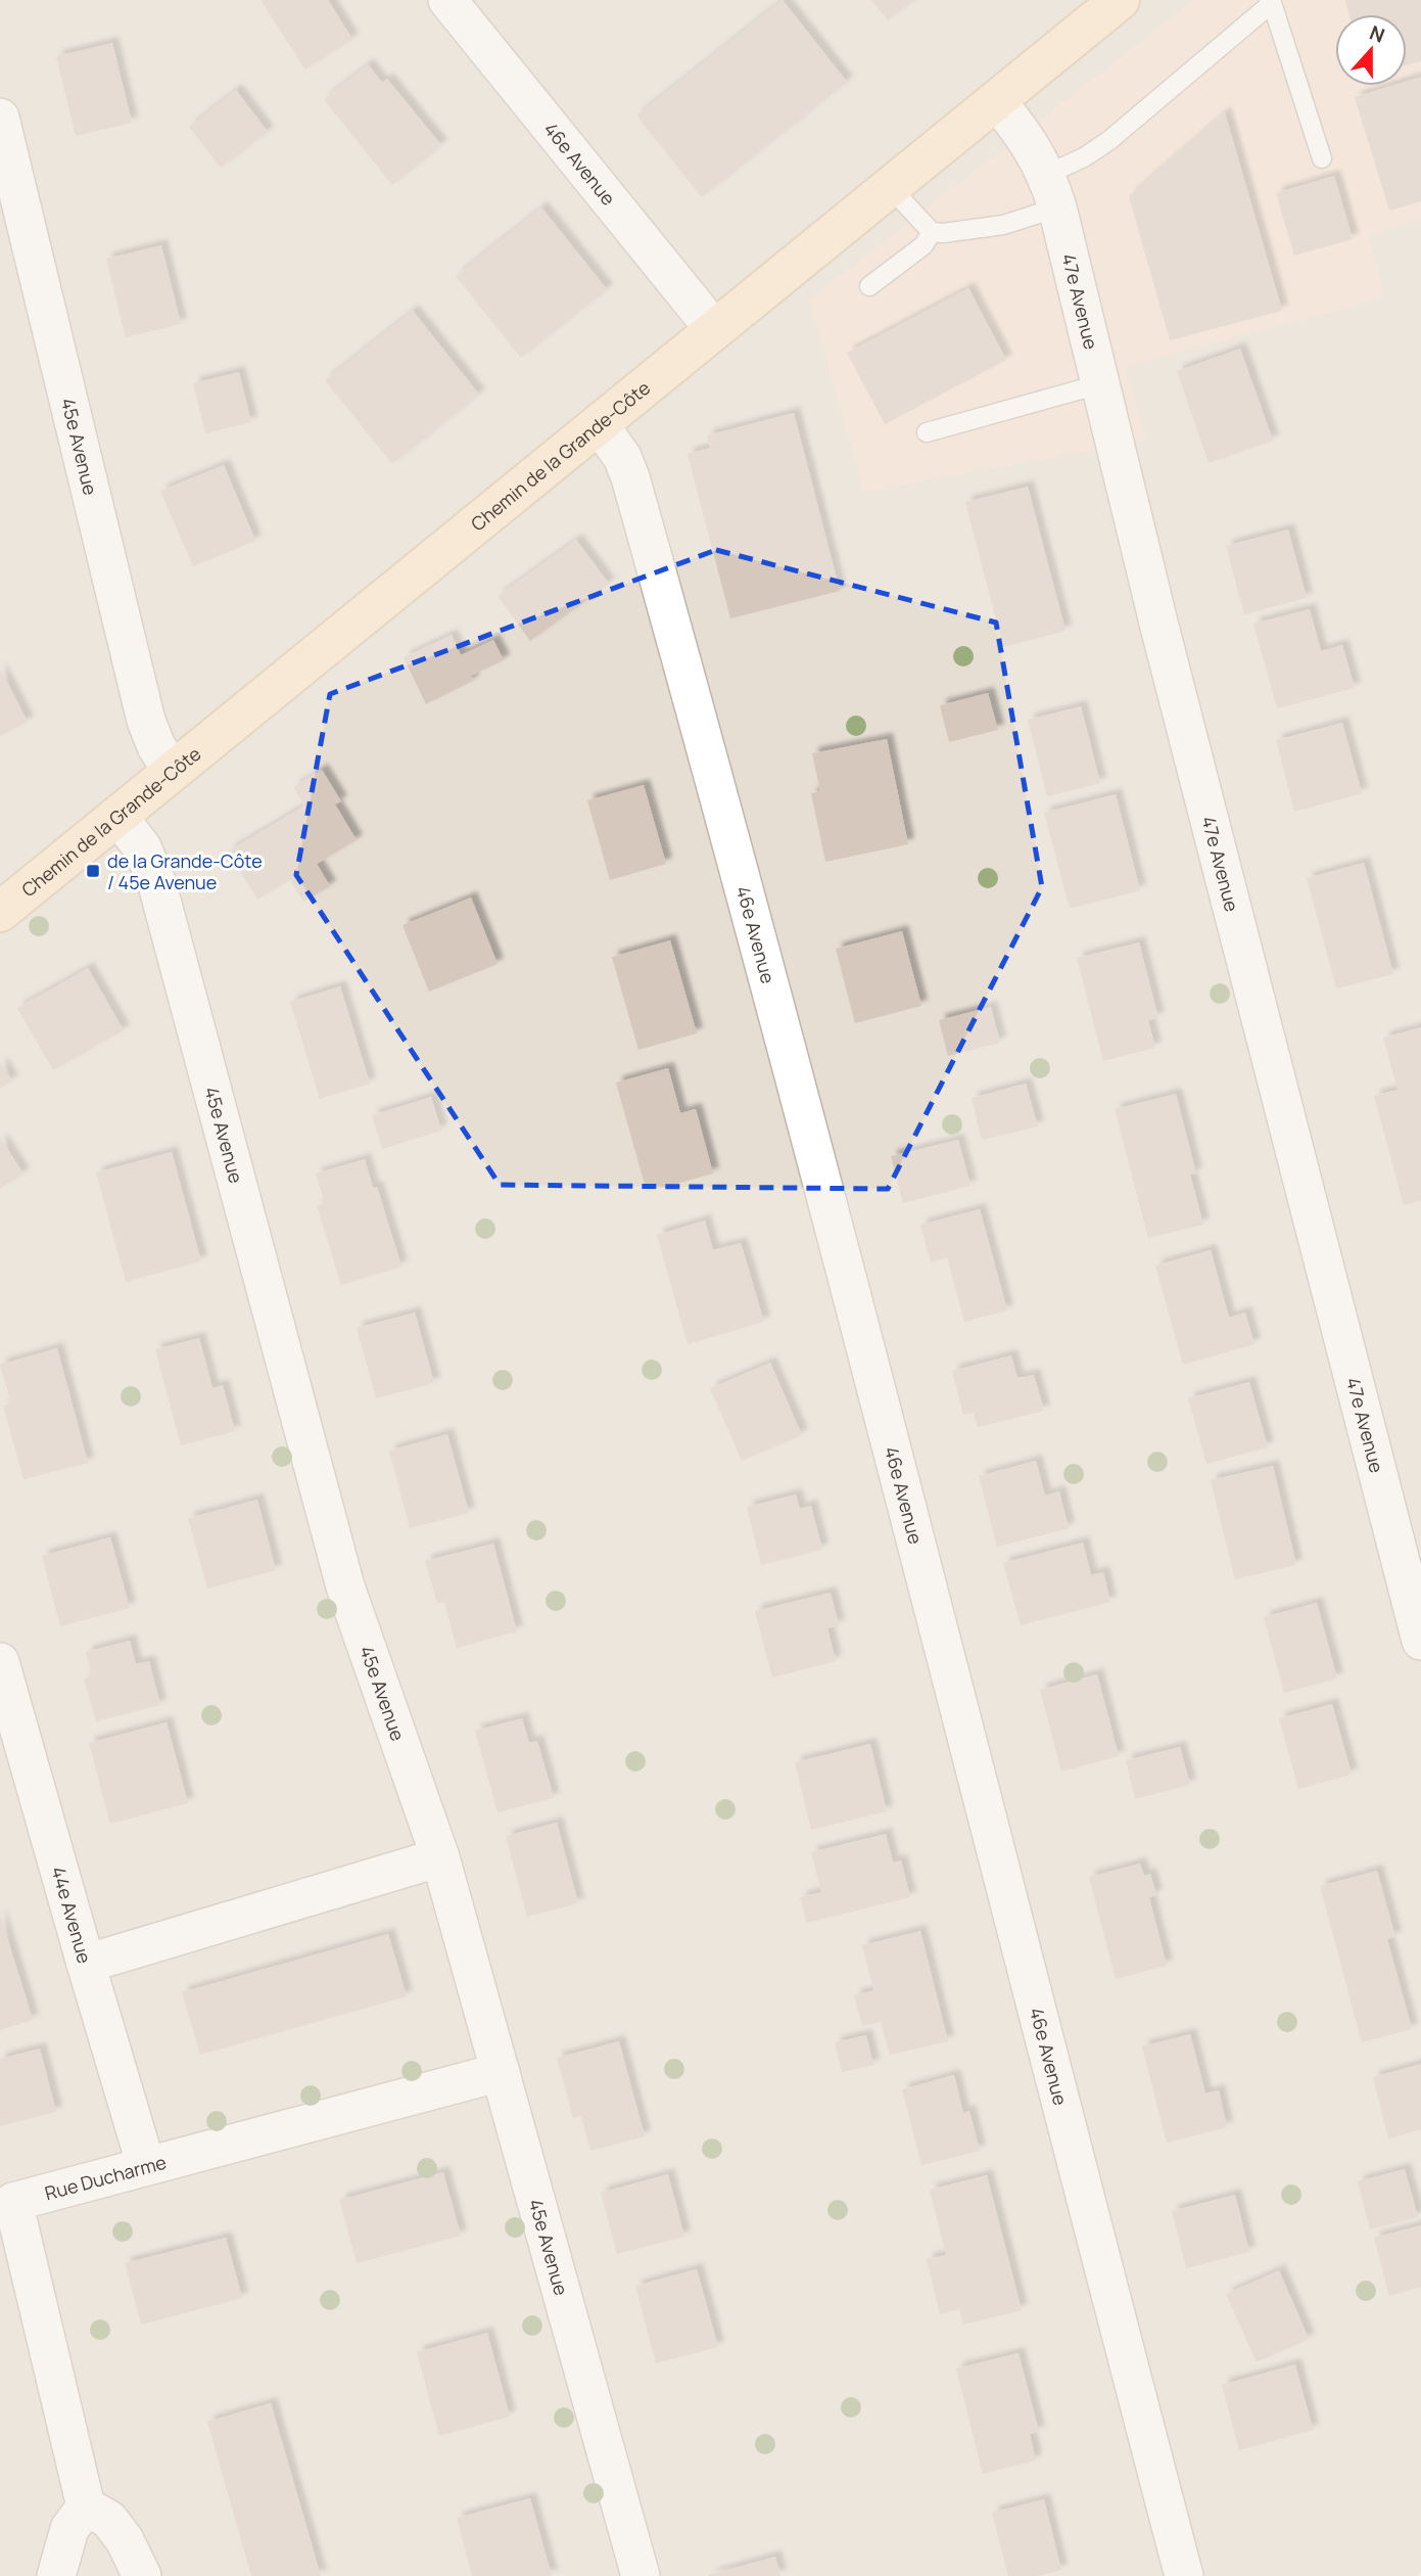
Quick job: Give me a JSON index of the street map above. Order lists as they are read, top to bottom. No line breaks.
{"streets":{"main road":["Chemin de la Grande-Côte"],"street":["46e Avenue","47e Avenue","45e Avenue","44e Avenue","Rue Ducharme"]},"crossings":[["46e Avenue","Chemin de la Grande-Côte"],["47e Avenue","Chemin de la Grande-Côte"],["45e Avenue","Chemin de la Grande-Côte"],["45e Avenue","Rue Ducharme"],["44e Avenue","Rue Ducharme"]],"places":{"transit":["de la Grande-Côte / 45e Avenue"]},"north":"top"}
